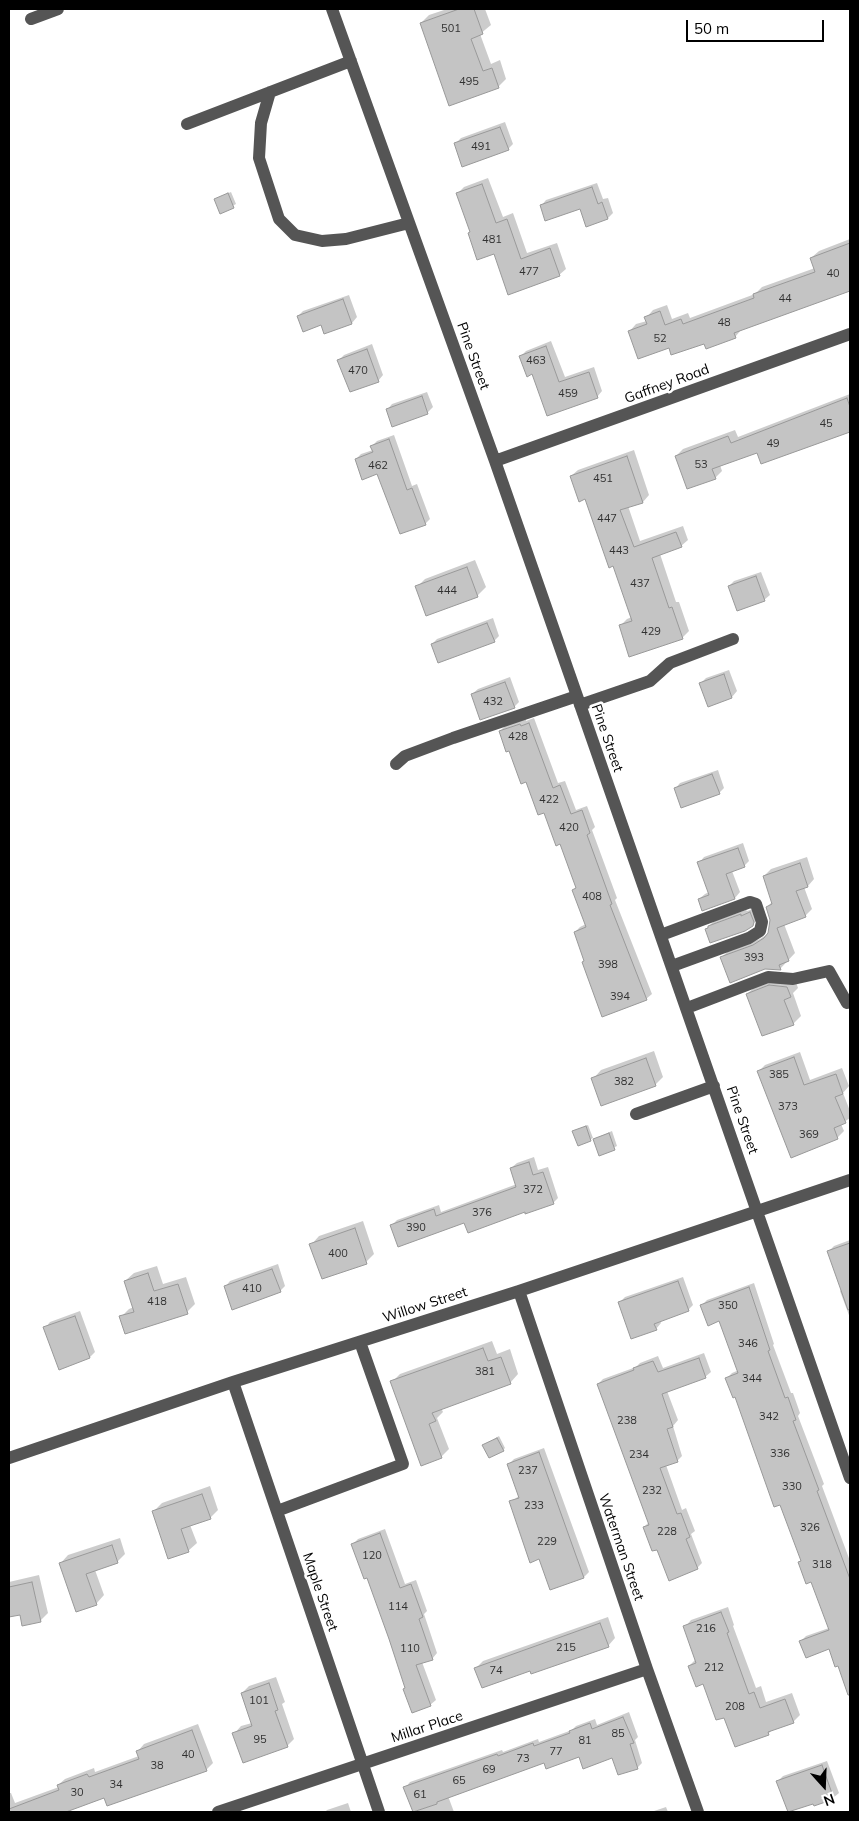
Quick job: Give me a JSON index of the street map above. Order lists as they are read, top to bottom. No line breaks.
{"streets":{"street":["Pine Street","Gaffney Road","Willow Street","Waterman Street","Maple Street","Millar Place"]},"crossings":[["Pine Street","Gaffney Road"],["Pine Street","Willow Street"],["Willow Street","Waterman Street"],["Willow Street","Maple Street"],["Waterman Street","Millar Place"],["Maple Street","Millar Place"]],"house_numbers":["501","495","491","481","477","40","44","48","52","463","470","459","45","49","53","462","451","447","443","437","444","429","432","428","422","420","408","393","398","394","385","382","373","369","372","376","390","400","410","418","350","346","381","344","342","238","336","234","237","330","232","233","326","228","229","120","318","114","216","215","110","212","74","101","208","85","95","81","77","40","73","38","69","65","34","30","61"],"scale_bar":"50 m","north":"bottom"}
